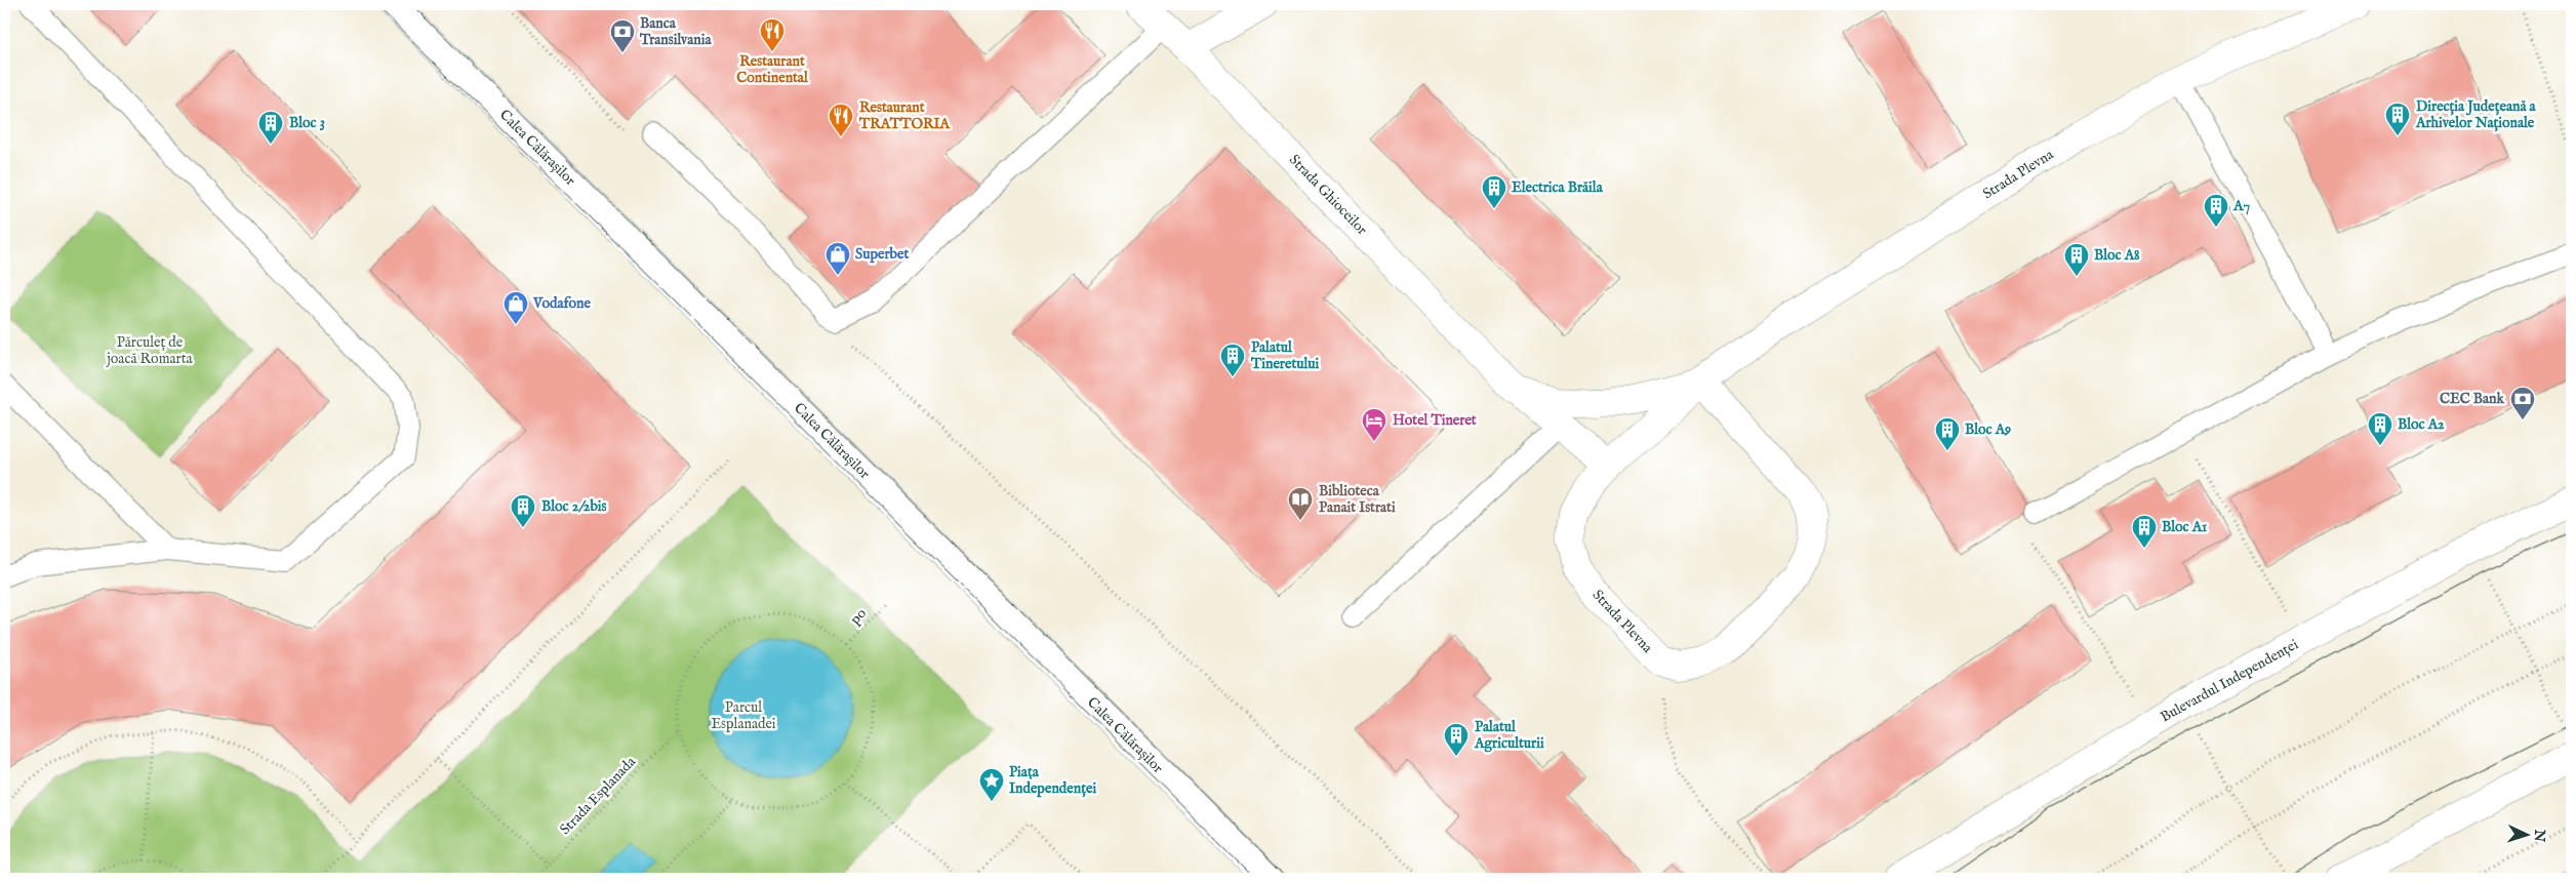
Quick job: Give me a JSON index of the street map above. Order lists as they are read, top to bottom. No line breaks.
{"streets":{"street":["Calea Călărașilor","Strada Plevna","Strada Ghioceilor","Bulevardul Independenței"],"path":["po","Strada Esplanada"]},"crossings":[["Strada Plevna","Strada Ghioceilor"]],"parks":["Părculeț de joacă Romarta","Parcul Esplanadei"],"places":{"restaurant":["Restaurant Continental","Restaurant TRATTORIA"],"bank":["Banca Transilvania","CEC Bank"],"building":["Direcția Județeană a Arhivelor Naționale","Bloc 3","Electrica Brăila","A7","Bloc A8","Palatul Tineretului","Bloc A2","Bloc A9","Bloc 2/2bis","Bloc A1","Palatul Agriculturii"],"shop":["Superbet","Vodafone"],"hotel":["Hotel Tineret"],"library":["Biblioteca Panait Istrati"],"place":["Piața Independenței"]},"north":"right"}
